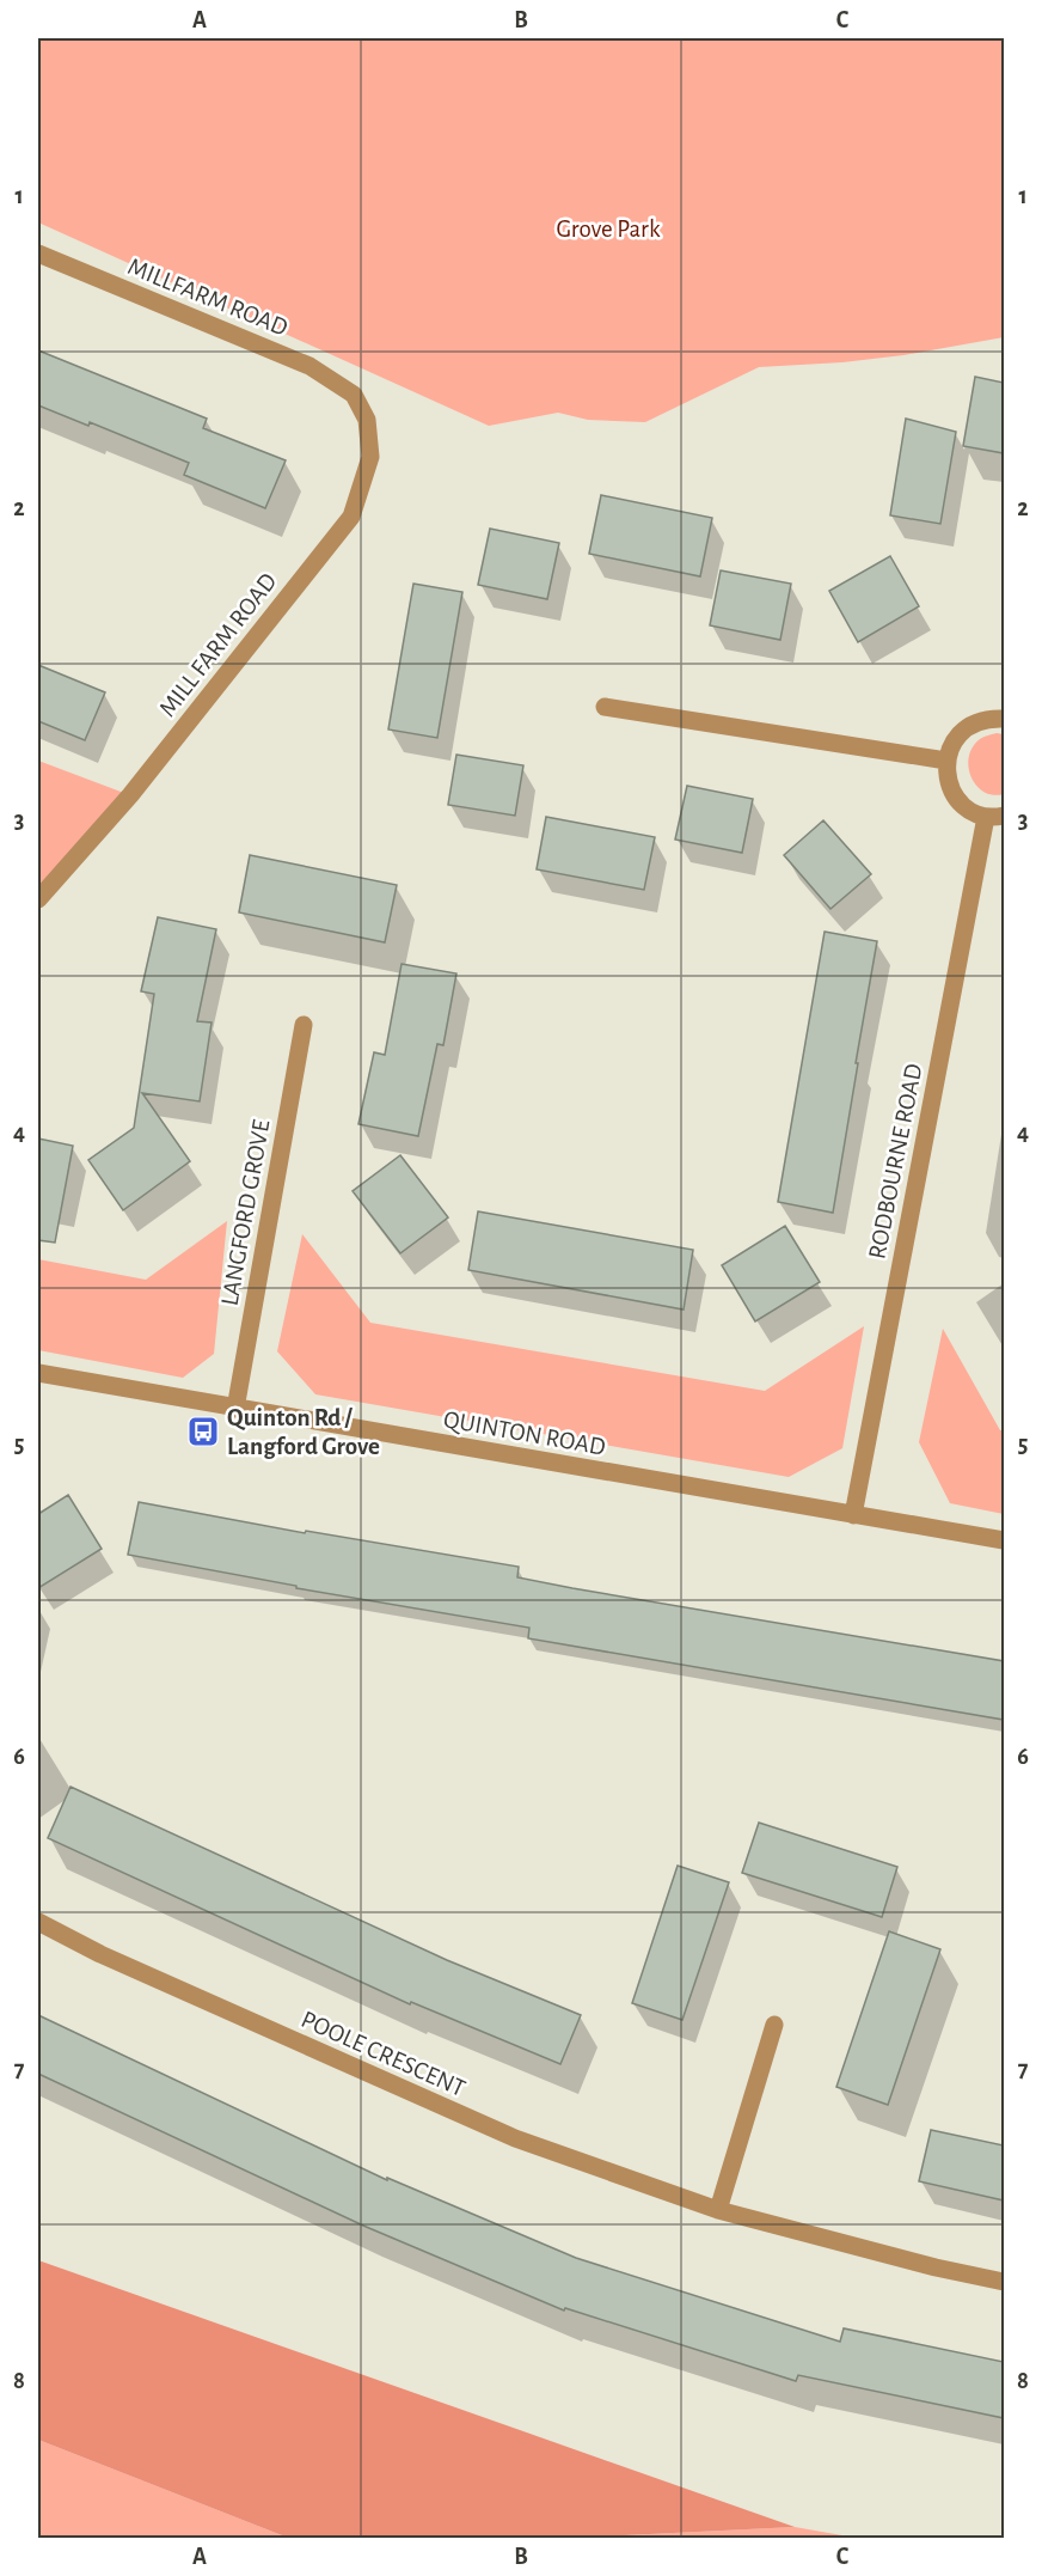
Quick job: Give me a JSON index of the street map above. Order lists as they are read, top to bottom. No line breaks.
{"streets":{"street":["MILLFARM ROAD","MILL FARM ROAD","RODBOURNE ROAD","LANGFORD GROVE","QUINTON ROAD","POOLE CRESCENT"]},"crossings":[["MILLFARM ROAD","MILL FARM ROAD"],["RODBOURNE ROAD","QUINTON ROAD"],["LANGFORD GROVE","QUINTON ROAD"]],"parks":["Grove Park"],"places":{"bus stop":["Quinton Rd / Langford Grove"]},"grid":{"columns":["A","B","C"],"rows":["1","2","3","4","5","6","7","8"]}}
